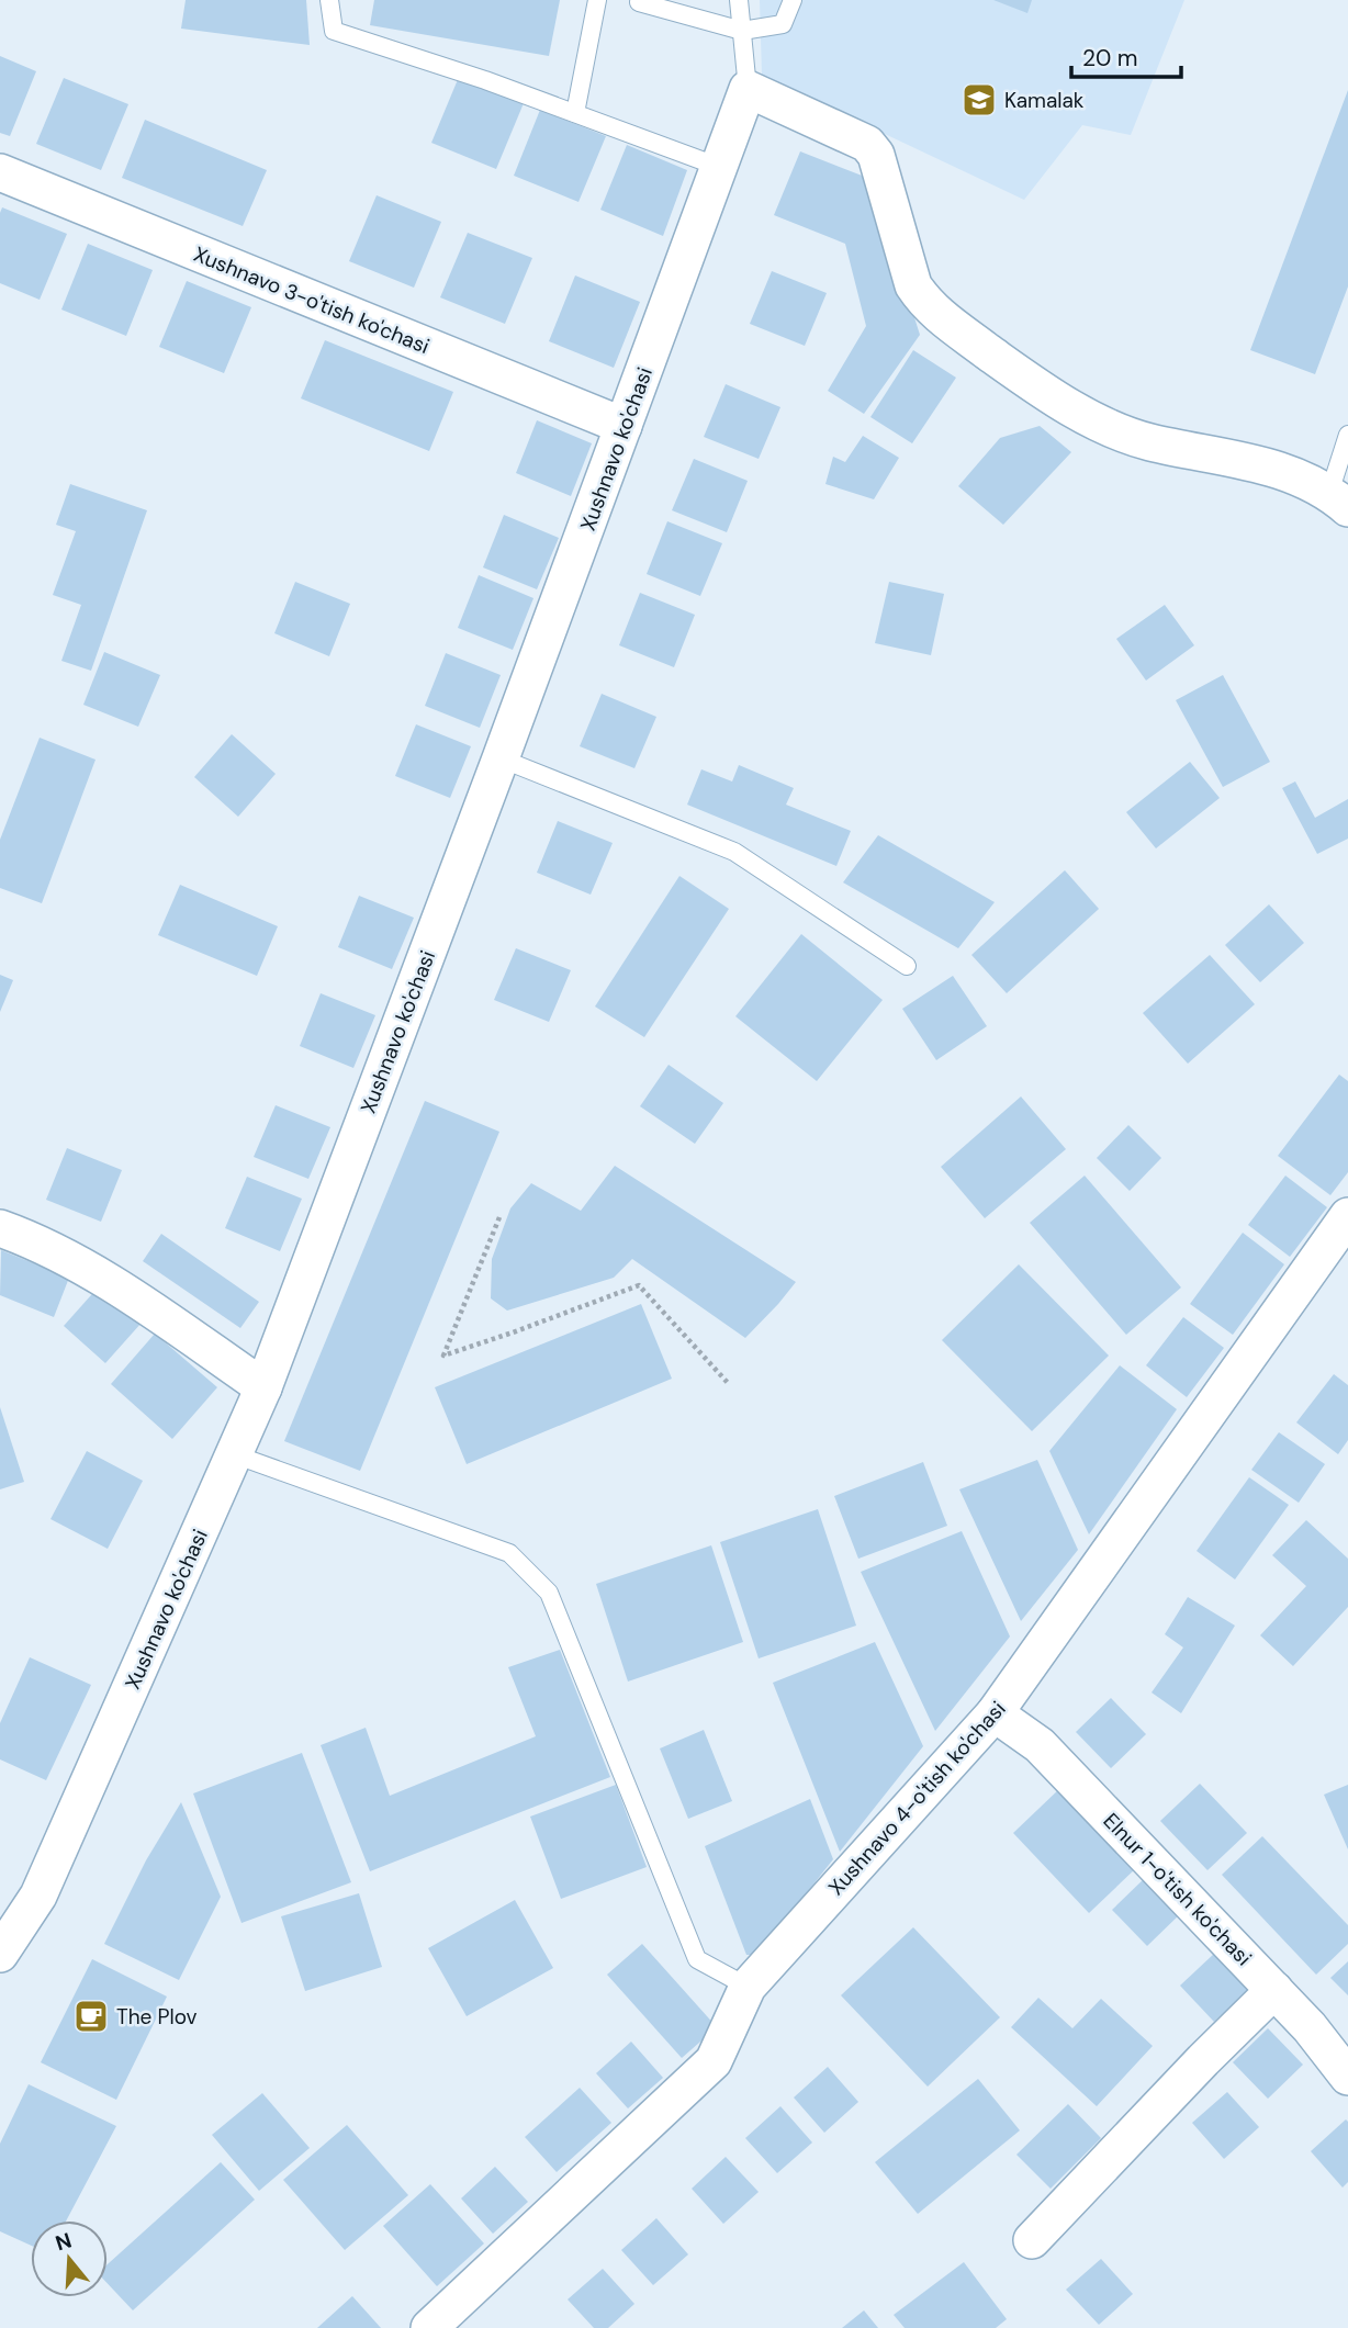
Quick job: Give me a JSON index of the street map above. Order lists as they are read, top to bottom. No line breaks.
{"streets":{"street":["Xushnavo 3-o'tish ko'chasi","Xushnavo ko'chasi","Xushnavo 4-o'tish ko'chasi","Elnur 1-o'tish ko'chasi"]},"crossings":[["Xushnavo 3-o'tish ko'chasi","Xushnavo ko'chasi"],["Xushnavo 4-o'tish ko'chasi","Elnur 1-o'tish ko'chasi"]],"places":{"school or university":["Kamalak"],"cafe":["The Plov"]},"scale_bar":"20 m","north":"top"}
